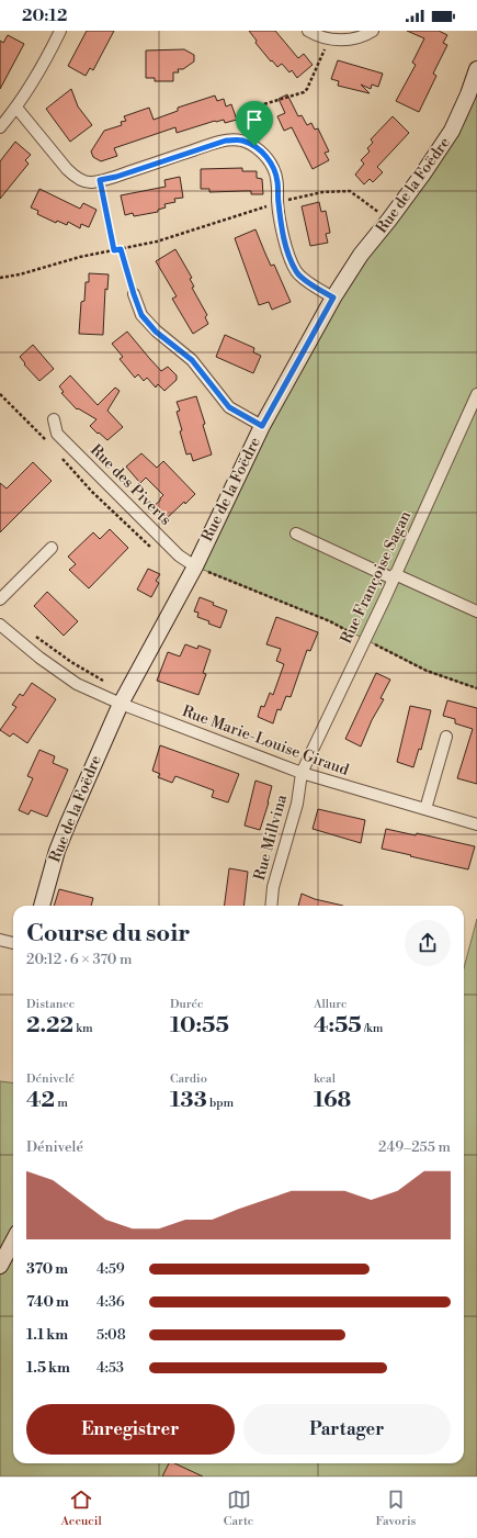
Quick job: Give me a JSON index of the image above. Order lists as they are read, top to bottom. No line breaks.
{"streets":{"street":["Rue de la Foëdre","Rue des Piverts","Rue Françoise Sagan","Rue Marie-Louise Giraud","Rue Millvina"]},"crossings":[["Rue de la Foëdre","Rue des Piverts"],["Rue de la Foëdre","Rue Marie-Louise Giraud"],["Rue Françoise Sagan","Rue Marie-Louise Giraud"],["Rue Françoise Sagan","Rue Millvina"],["Rue Marie-Louise Giraud","Rue Millvina"]],"page":{"status":"20:12","heading":["Course du soir","20:12 · 6 × 370 m"],"stats":[["Distance","2.22 km"],["Durée","10:55"],["Allure","4:55 /km"],["Dénivelé","42 m"],["Cardio","133 bpm"],["kcal","168"]],"chart":["Dénivelé","249–255 m"],"list":[{"name":"370 m","note":"4:59"},{"name":"740 m","note":"4:36"},{"name":"1.1 km","note":"5:08"},{"name":"1.5 km","note":"4:53"}],"buttons":["Enregistrer","Partager"],"tabs":["Accueil","Carte","Favoris"]}}
